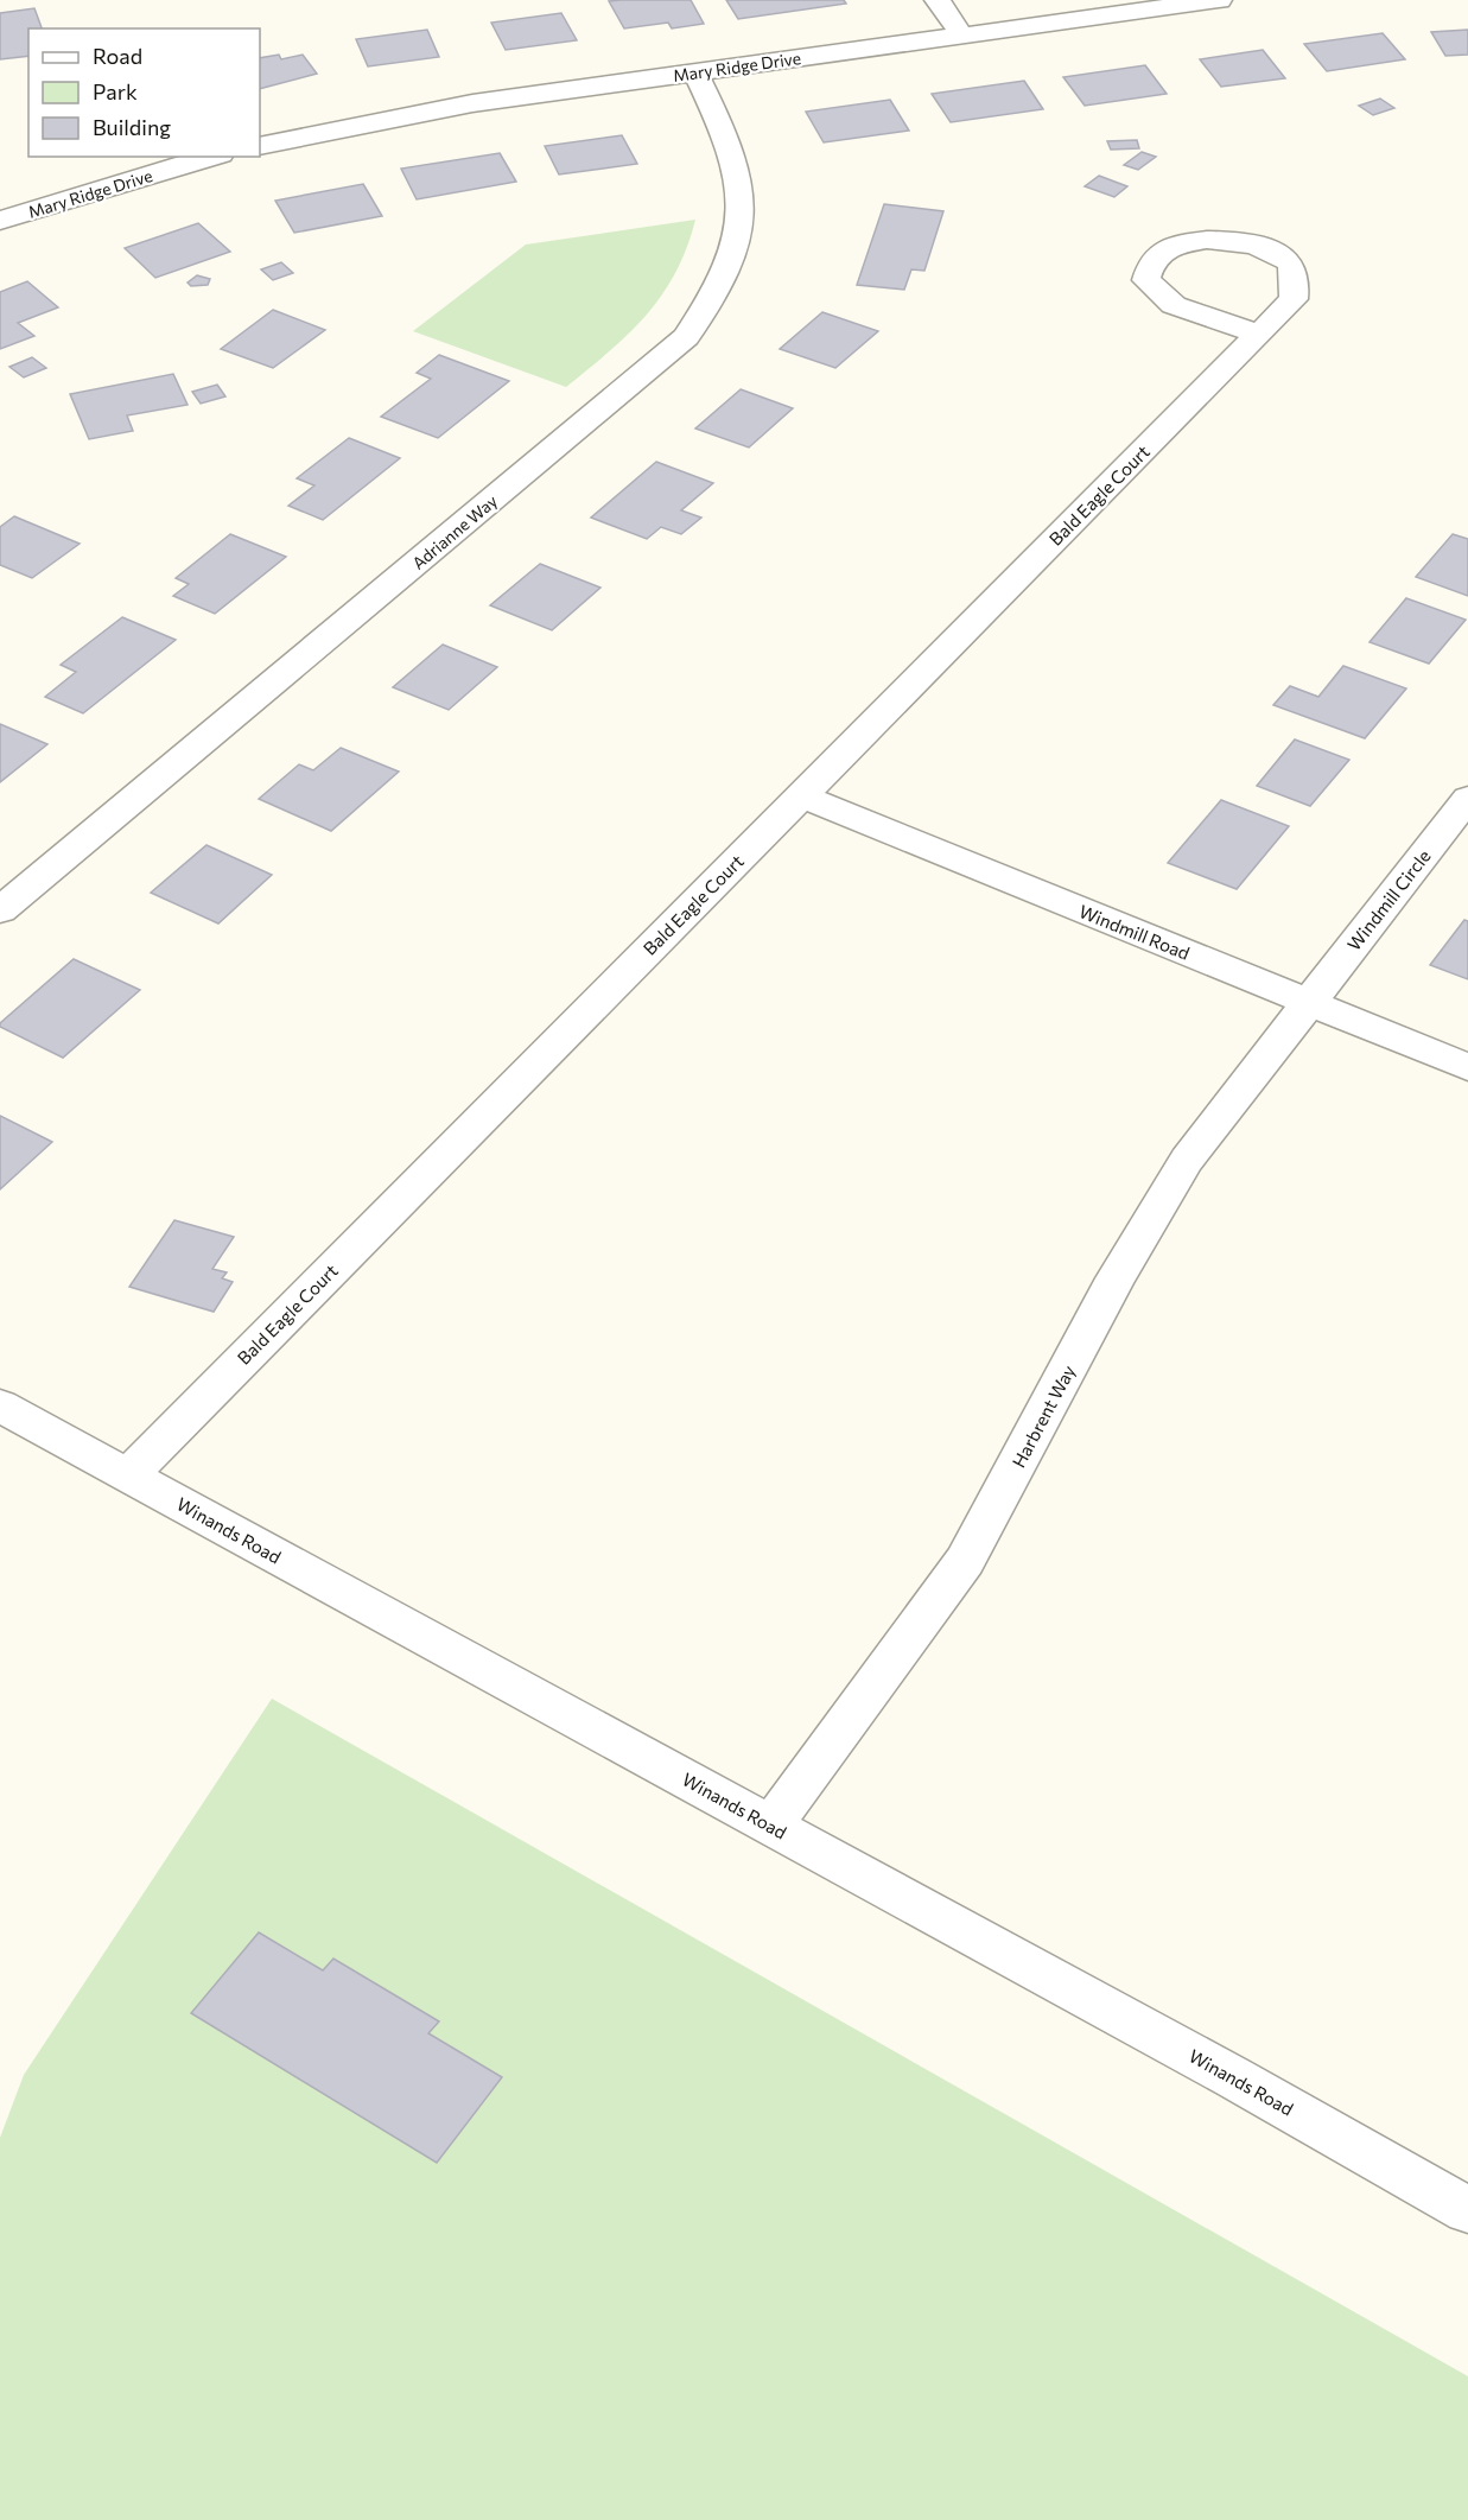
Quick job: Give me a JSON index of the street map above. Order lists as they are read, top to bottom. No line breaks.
{"streets":{"street":["Mary Ridge Drive","Bald Eagle Court","Adrianne Way","Windmill Circle","Windmill Road","Harbrent Way","Winands Road"]},"crossings":[["Mary Ridge Drive","Adrianne Way"],["Bald Eagle Court","Windmill Road"],["Bald Eagle Court","Winands Road"],["Windmill Circle","Windmill Road"],["Windmill Circle","Harbrent Way"],["Windmill Road","Harbrent Way"],["Harbrent Way","Winands Road"]],"legend":["Road","Park","Building"]}
